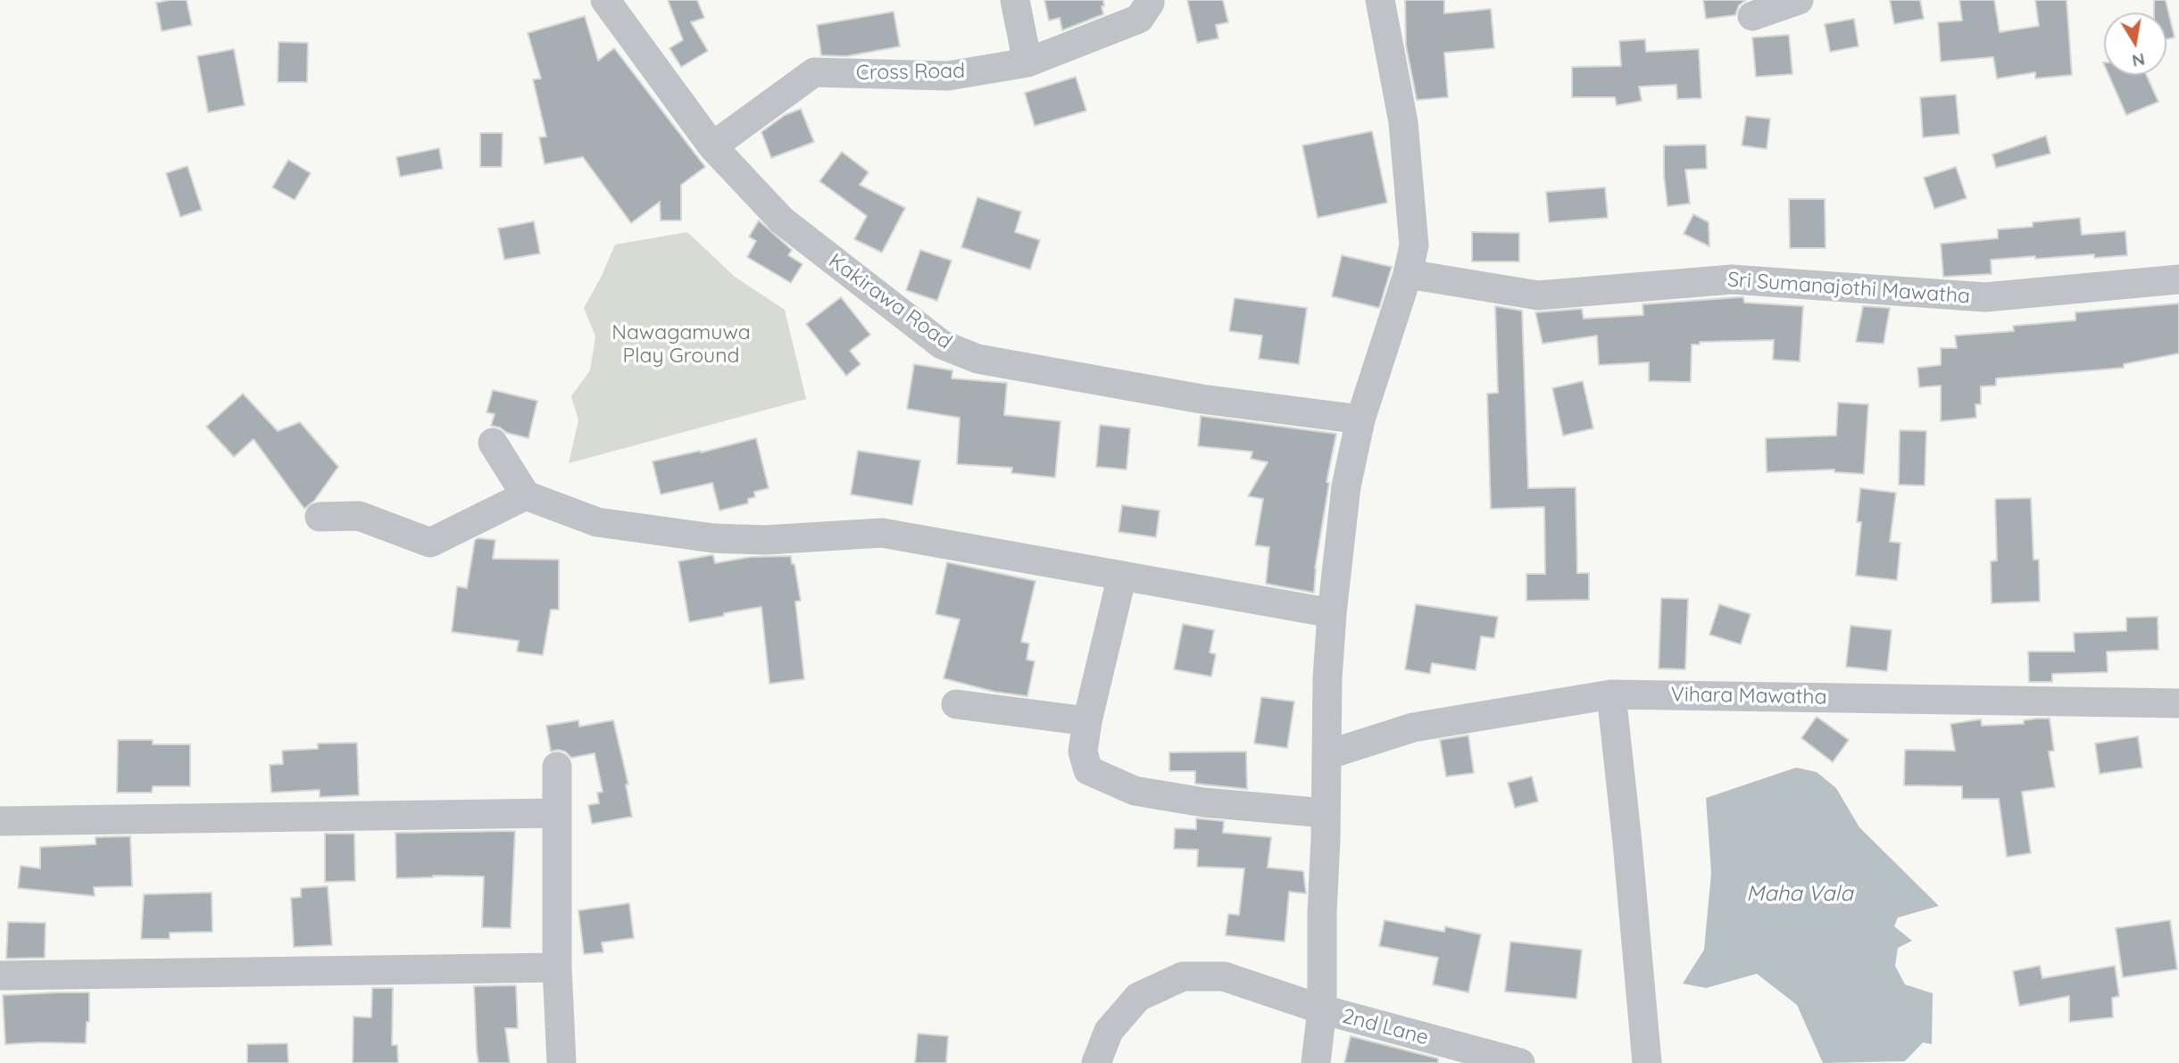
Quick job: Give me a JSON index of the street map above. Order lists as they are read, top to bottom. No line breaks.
{"streets":{"street":["Cross Road","Sri Sumanajothi Mawatha","Kakirawa Road","Vihara Mawatha","2nd Lane"]},"crossings":[["Cross Road","Kakirawa Road"]],"water":["Maha Vala"],"parks":["Nawagamuwa Play Ground"],"north":"bottom"}
